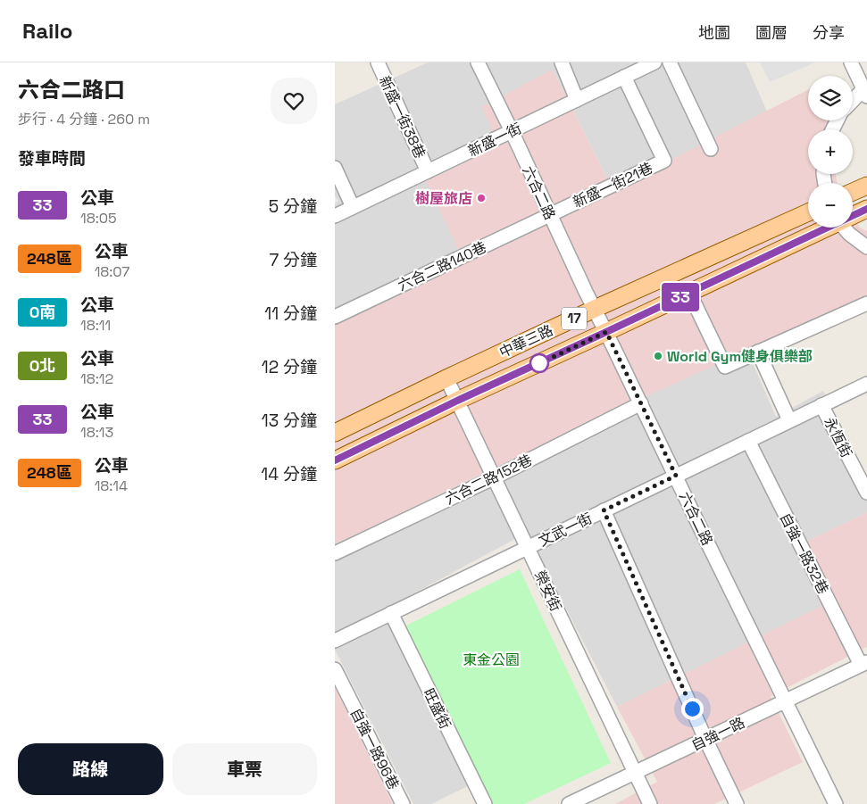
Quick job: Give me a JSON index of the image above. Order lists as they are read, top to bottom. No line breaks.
{"streets":{"main road":["17","中華三路"],"street":["新盛一街38巷","新盛一街","新盛一街21巷","六合二路","六合二路140巷","永恆街","六合二路152巷","文武一街","自強一路32巷","榮安街","旺盛街","自強一路","自強一路96巷"]},"crossings":[["新盛一街38巷","新盛一街"],["新盛一街","新盛一街21巷"],["新盛一街","六合二路"],["新盛一街21巷","六合二路"],["新盛一街21巷","六合二路140巷"],["六合二路","六合二路140巷"],["六合二路","中華三路"],["六合二路","六合二路152巷"],["六合二路","文武一街"],["六合二路","自強一路"],["中華三路","榮安街"],["永恆街","文武一街"],["六合二路152巷","榮安街"],["文武一街","自強一路32巷"],["文武一街","榮安街"],["文武一街","旺盛街"],["自強一路32巷","自強一路"],["榮安街","自強一路"]],"parks":["東金公園"],"places":["樹屋旅店","World Gym健身俱樂部"],"lines":["bus line 33"],"page":{"header":"Railo","nav":["地圖","圖層","分享"],"heading":[["六合二路口","步行 · 4 分鐘 · 260 m"],"發車時間"],"on_map":"33","map_buttons":["+","−"],"list":[{"mark":"33","name":"公車","note":"18:05","value":"5 分鐘"},{"mark":"248區","name":"公車","note":"18:07","value":"7 分鐘"},{"mark":"0南","name":"公車","note":"18:11","value":"11 分鐘"},{"mark":"0北","name":"公車","note":"18:12","value":"12 分鐘"},{"mark":"33","name":"公車","note":"18:13","value":"13 分鐘"},{"mark":"248區","name":"公車","note":"18:14","value":"14 分鐘"}],"buttons":["路線","車票"]}}
